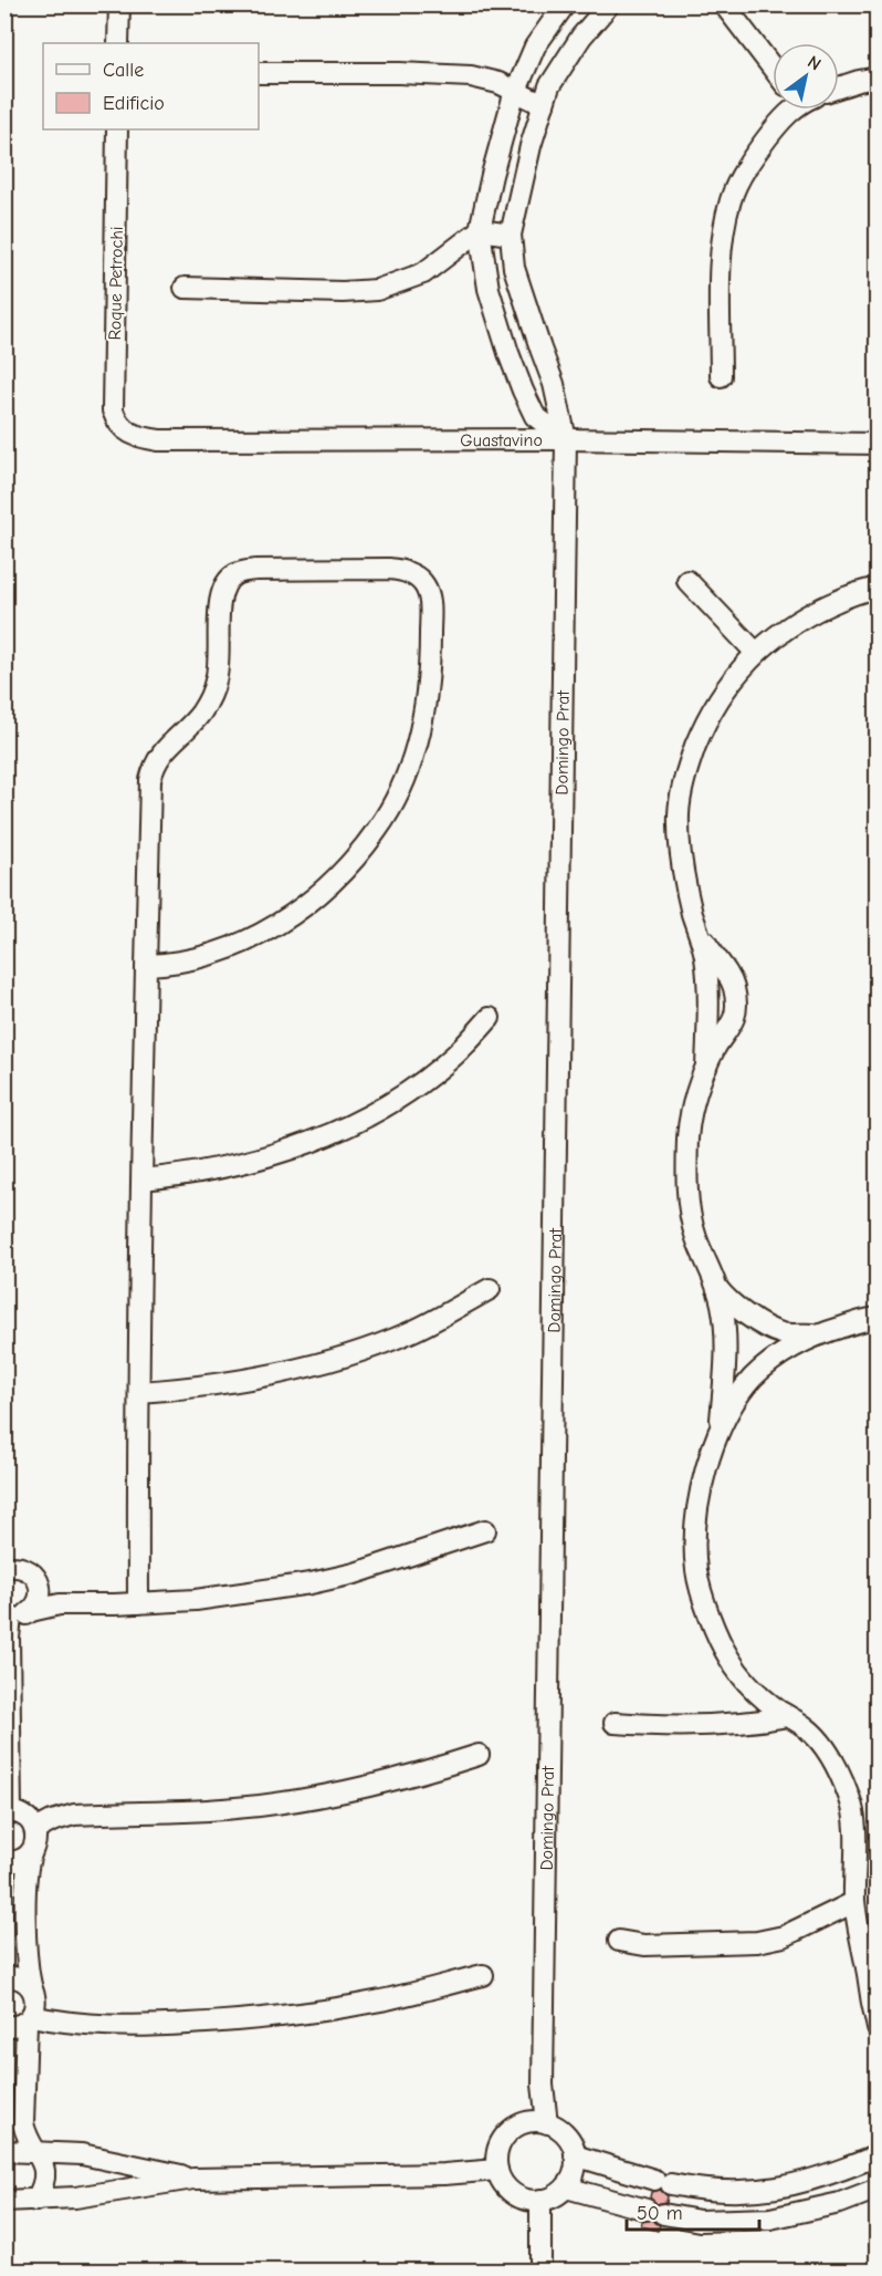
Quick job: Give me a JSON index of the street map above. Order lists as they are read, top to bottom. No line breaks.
{"streets":{"street":["Roque Petrochi","Guastavino","Domingo Prat"]},"crossings":[["Roque Petrochi","Guastavino"],["Guastavino","Domingo Prat"]],"legend":["Calle","Edificio"],"scale_bar":"50 m","north":"top right"}
